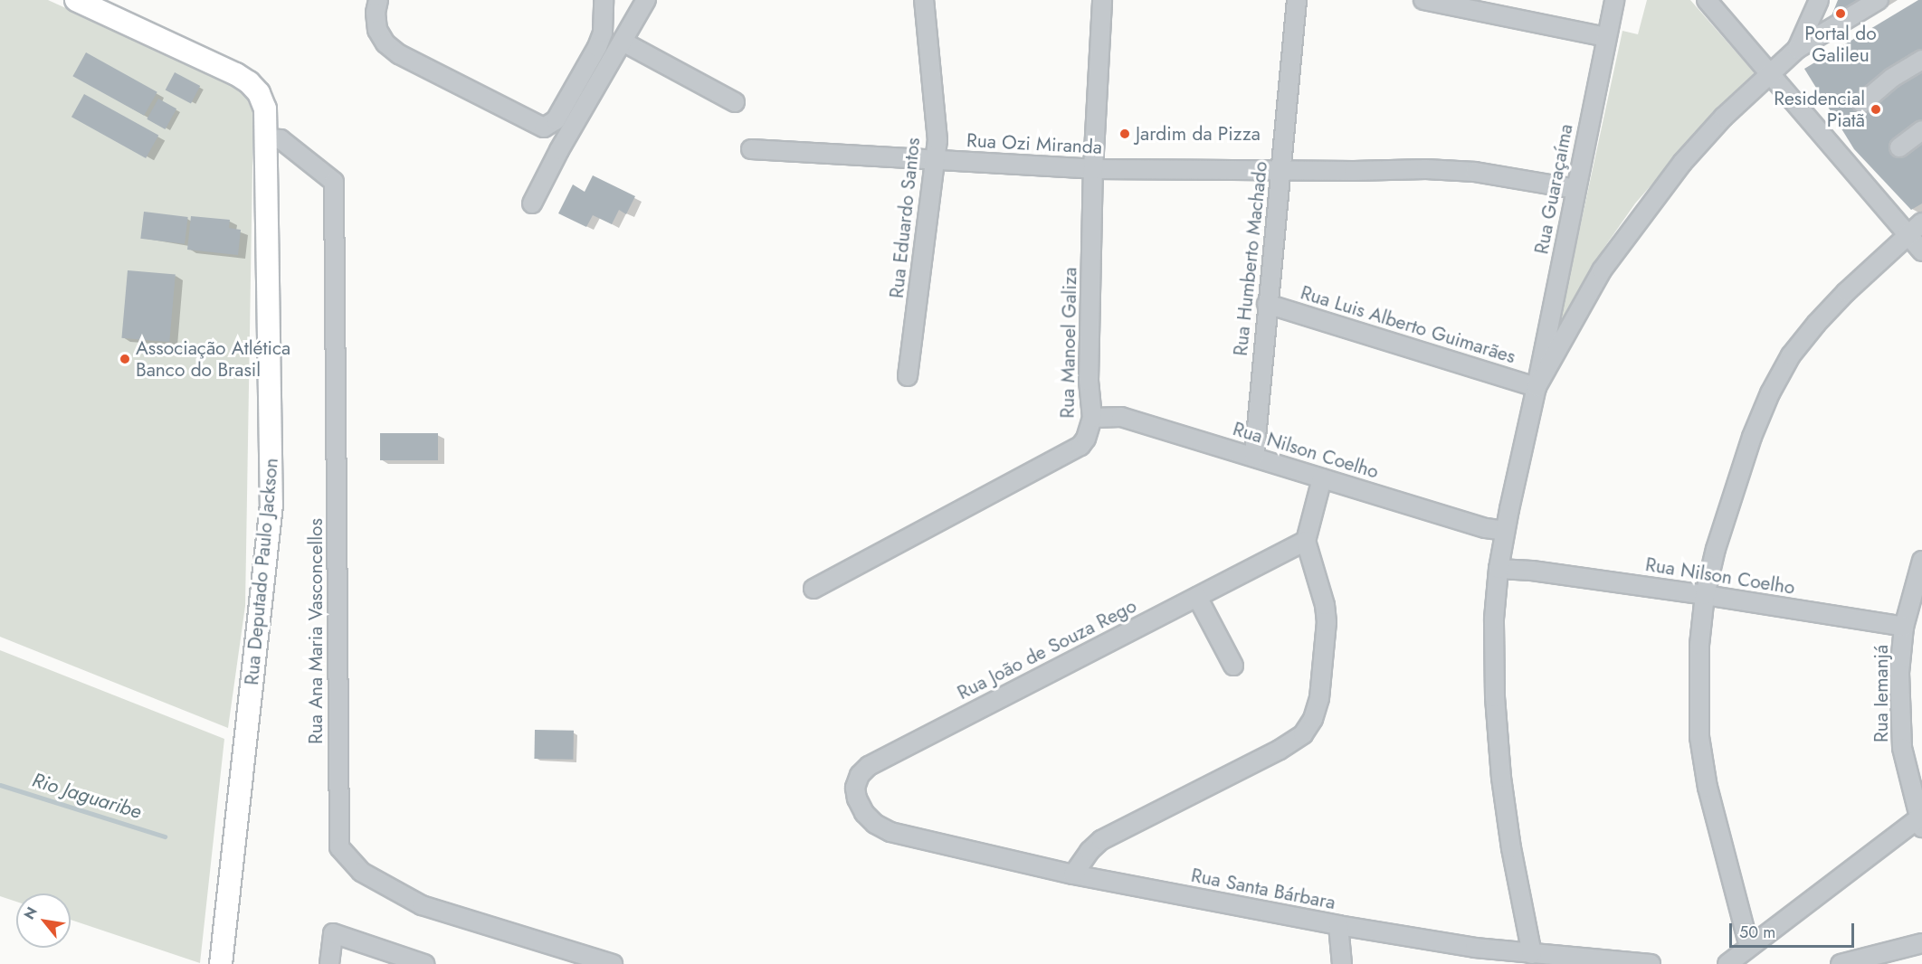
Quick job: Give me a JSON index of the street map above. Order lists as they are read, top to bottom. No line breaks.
{"streets":{"main road":["Rua Deputado Paulo Jackson"],"street":["Rua Ozi Miranda","Rua Guaraçaíma","Rua Eduardo Santos","Rua Humberto Machado","Rua Luis Alberto Guimarães","Rua Manoel Galiza","Rua Nilson Coelho","Rua Ana Maria Vasconcellos","Rua João de Souza Rego","Rua Iemanjá","Rua Santa Bárbara"]},"crossings":[["Rua Ozi Miranda","Rua Guaraçaíma"],["Rua Ozi Miranda","Rua Eduardo Santos"],["Rua Ozi Miranda","Rua Humberto Machado"],["Rua Ozi Miranda","Rua Manoel Galiza"],["Rua Guaraçaíma","Rua Luis Alberto Guimarães"],["Rua Guaraçaíma","Rua Nilson Coelho"],["Rua Guaraçaíma","Rua Santa Bárbara"],["Rua Humberto Machado","Rua Luis Alberto Guimarães"],["Rua Humberto Machado","Rua Nilson Coelho"],["Rua Manoel Galiza","Rua Nilson Coelho"],["Rua Nilson Coelho","Rua Iemanjá"],["Rua Deputado Paulo Jackson","Rua Ana Maria Vasconcellos"],["Rua João de Souza Rego","Rua Santa Bárbara"]],"water":["Rio Jaguaribe"],"places":["Portal do Galileu","Residencial Piatã","Jardim da Pizza","Associação Atlética Banco do Brasil"],"scale_bar":"50 m","north":"top left"}
